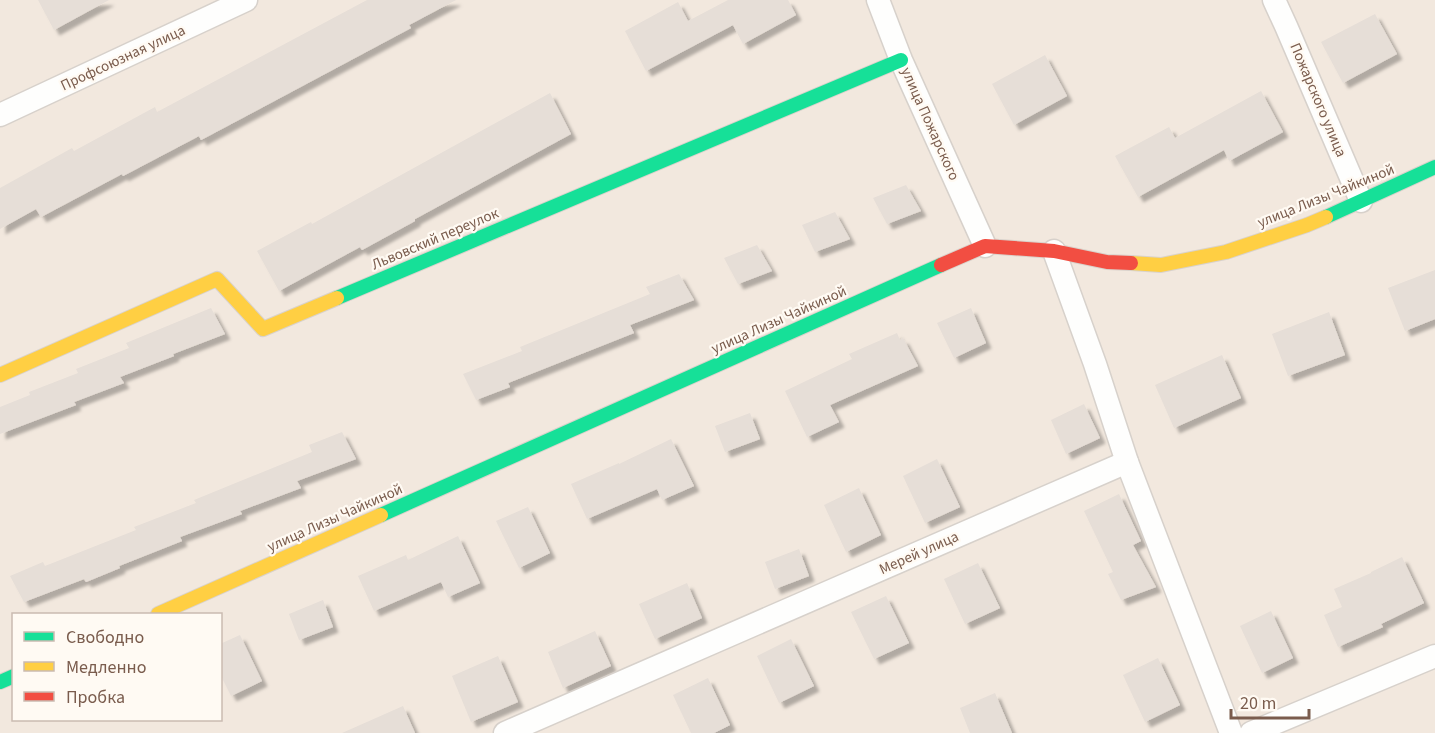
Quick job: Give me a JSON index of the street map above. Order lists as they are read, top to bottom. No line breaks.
{"streets":{"street":["Профсоюзная улица","Пожарского улица","улица Пожарского","улица Лизы Чайкиной","Львовский переулок","Мерей улица"]},"crossings":[["Пожарского улица","улица Лизы Чайкиной"],["улица Пожарского","улица Лизы Чайкиной"],["улица Пожарского","Львовский переулок"]],"legend":["Свободно","Медленно","Пробка"],"scale_bar":"20 m"}
